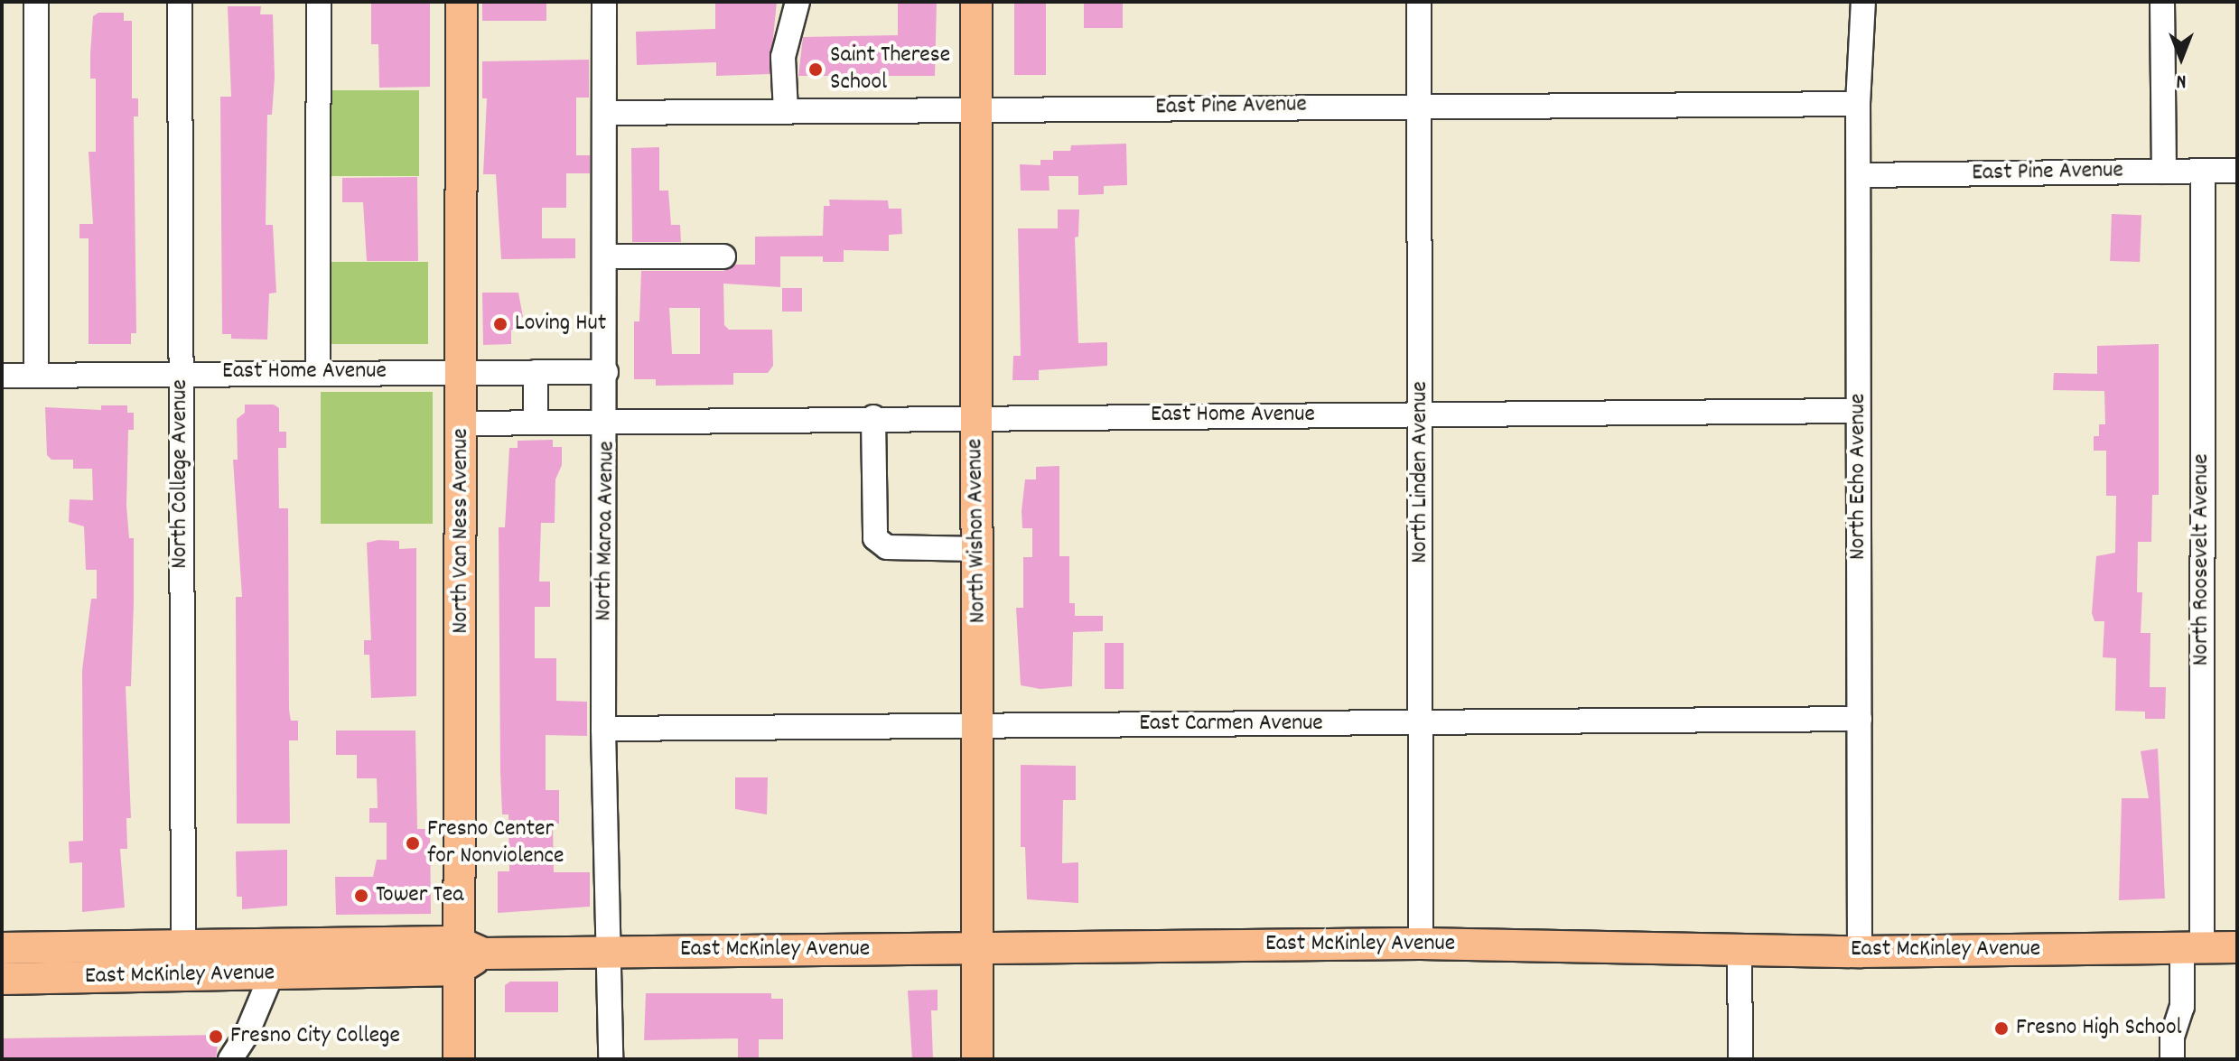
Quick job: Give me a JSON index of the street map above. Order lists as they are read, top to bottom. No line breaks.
{"streets":{"main road":["North Van Ness Avenue","North Wishon Avenue","East McKinley Avenue"],"street":["East Pine Avenue","East Home Avenue","North Linden Avenue","North College Avenue","North Echo Avenue","North Maroa Avenue","North Roosevelt Avenue","East Carmen Avenue"]},"crossings":[["East Pine Avenue","North Linden Avenue"],["East Pine Avenue","North Echo Avenue"],["East Pine Avenue","North Maroa Avenue"],["East Pine Avenue","North Wishon Avenue"],["East Pine Avenue","North Roosevelt Avenue"],["East Home Avenue","North Linden Avenue"],["East Home Avenue","North College Avenue"],["East Home Avenue","North Echo Avenue"],["East Home Avenue","North Van Ness Avenue"],["East Home Avenue","North Maroa Avenue"],["East Home Avenue","North Wishon Avenue"],["North Linden Avenue","East Carmen Avenue"],["North Linden Avenue","East McKinley Avenue"],["North College Avenue","East McKinley Avenue"],["North Echo Avenue","East Carmen Avenue"],["North Echo Avenue","East McKinley Avenue"],["North Van Ness Avenue","East McKinley Avenue"],["North Maroa Avenue","East Carmen Avenue"],["North Maroa Avenue","East McKinley Avenue"],["North Wishon Avenue","East Carmen Avenue"],["North Wishon Avenue","East McKinley Avenue"],["North Roosevelt Avenue","East McKinley Avenue"]],"places":["Saint Therese School","Loving Hut","Fresno Center for Nonviolence","Tower Tea","Fresno High School","Fresno City College"],"north":"bottom"}
